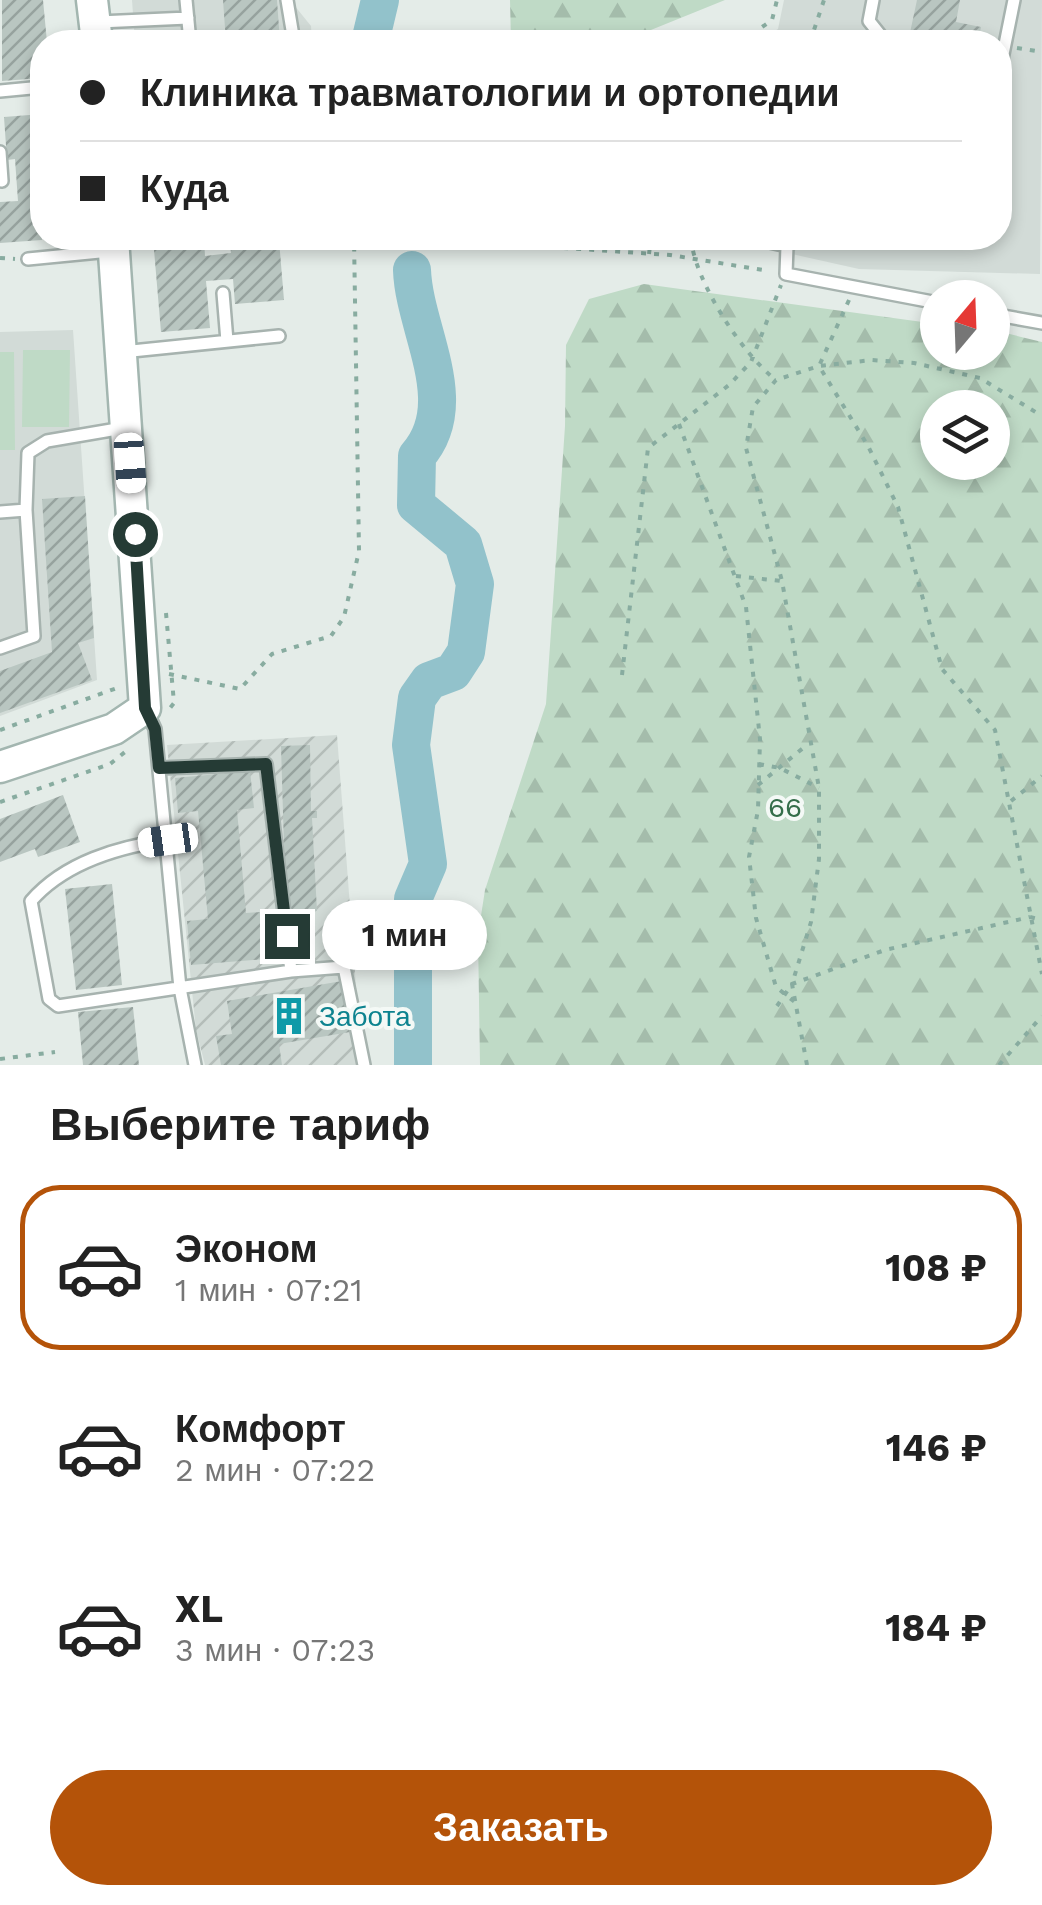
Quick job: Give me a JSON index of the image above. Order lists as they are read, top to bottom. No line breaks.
{"parks":["66"],"places":{"building":["Забота"]},"north":"top","page":{"banner":["Клиника травматологии и ортопедии","Куда"],"bubble":"1 мин","heading":"Выберите тариф","list":[{"name":"Эконом","note":"1 мин · 07:21","value":"108 ₽"},{"name":"Комфорт","note":"2 мин · 07:22","value":"146 ₽"},{"name":"XL","note":"3 мин · 07:23","value":"184 ₽"}],"buttons":"Заказать"}}
